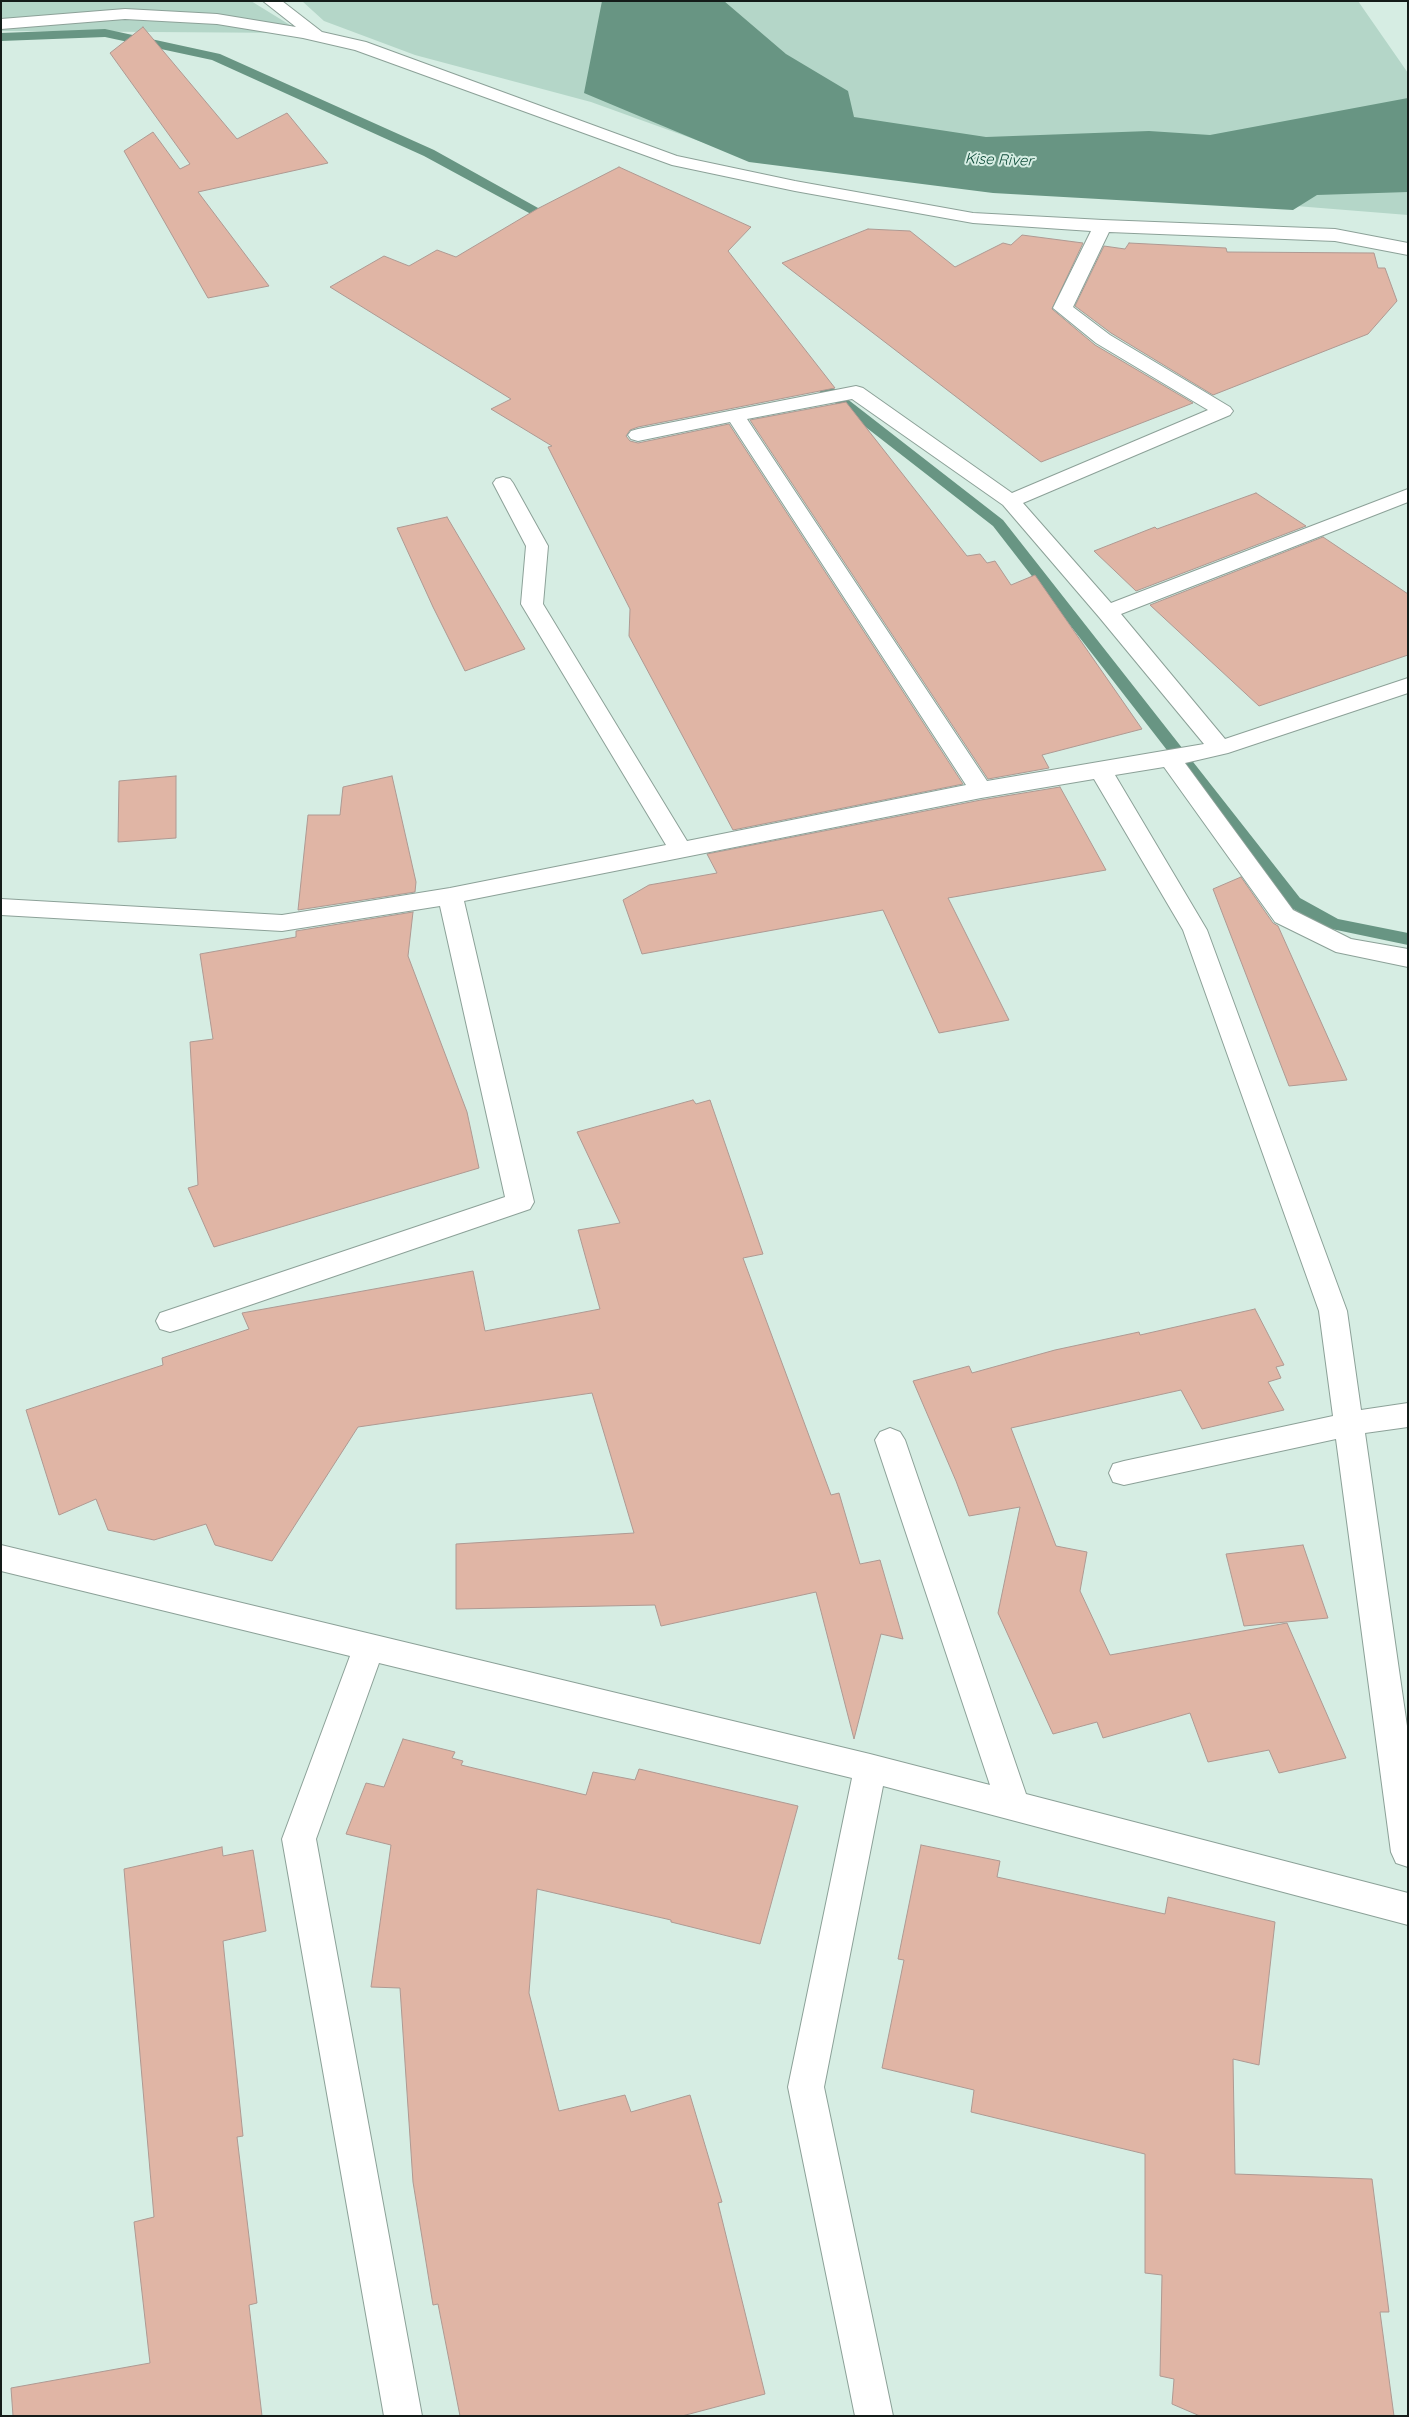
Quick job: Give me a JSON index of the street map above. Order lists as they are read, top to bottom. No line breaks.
{"water":["Kise River"]}
